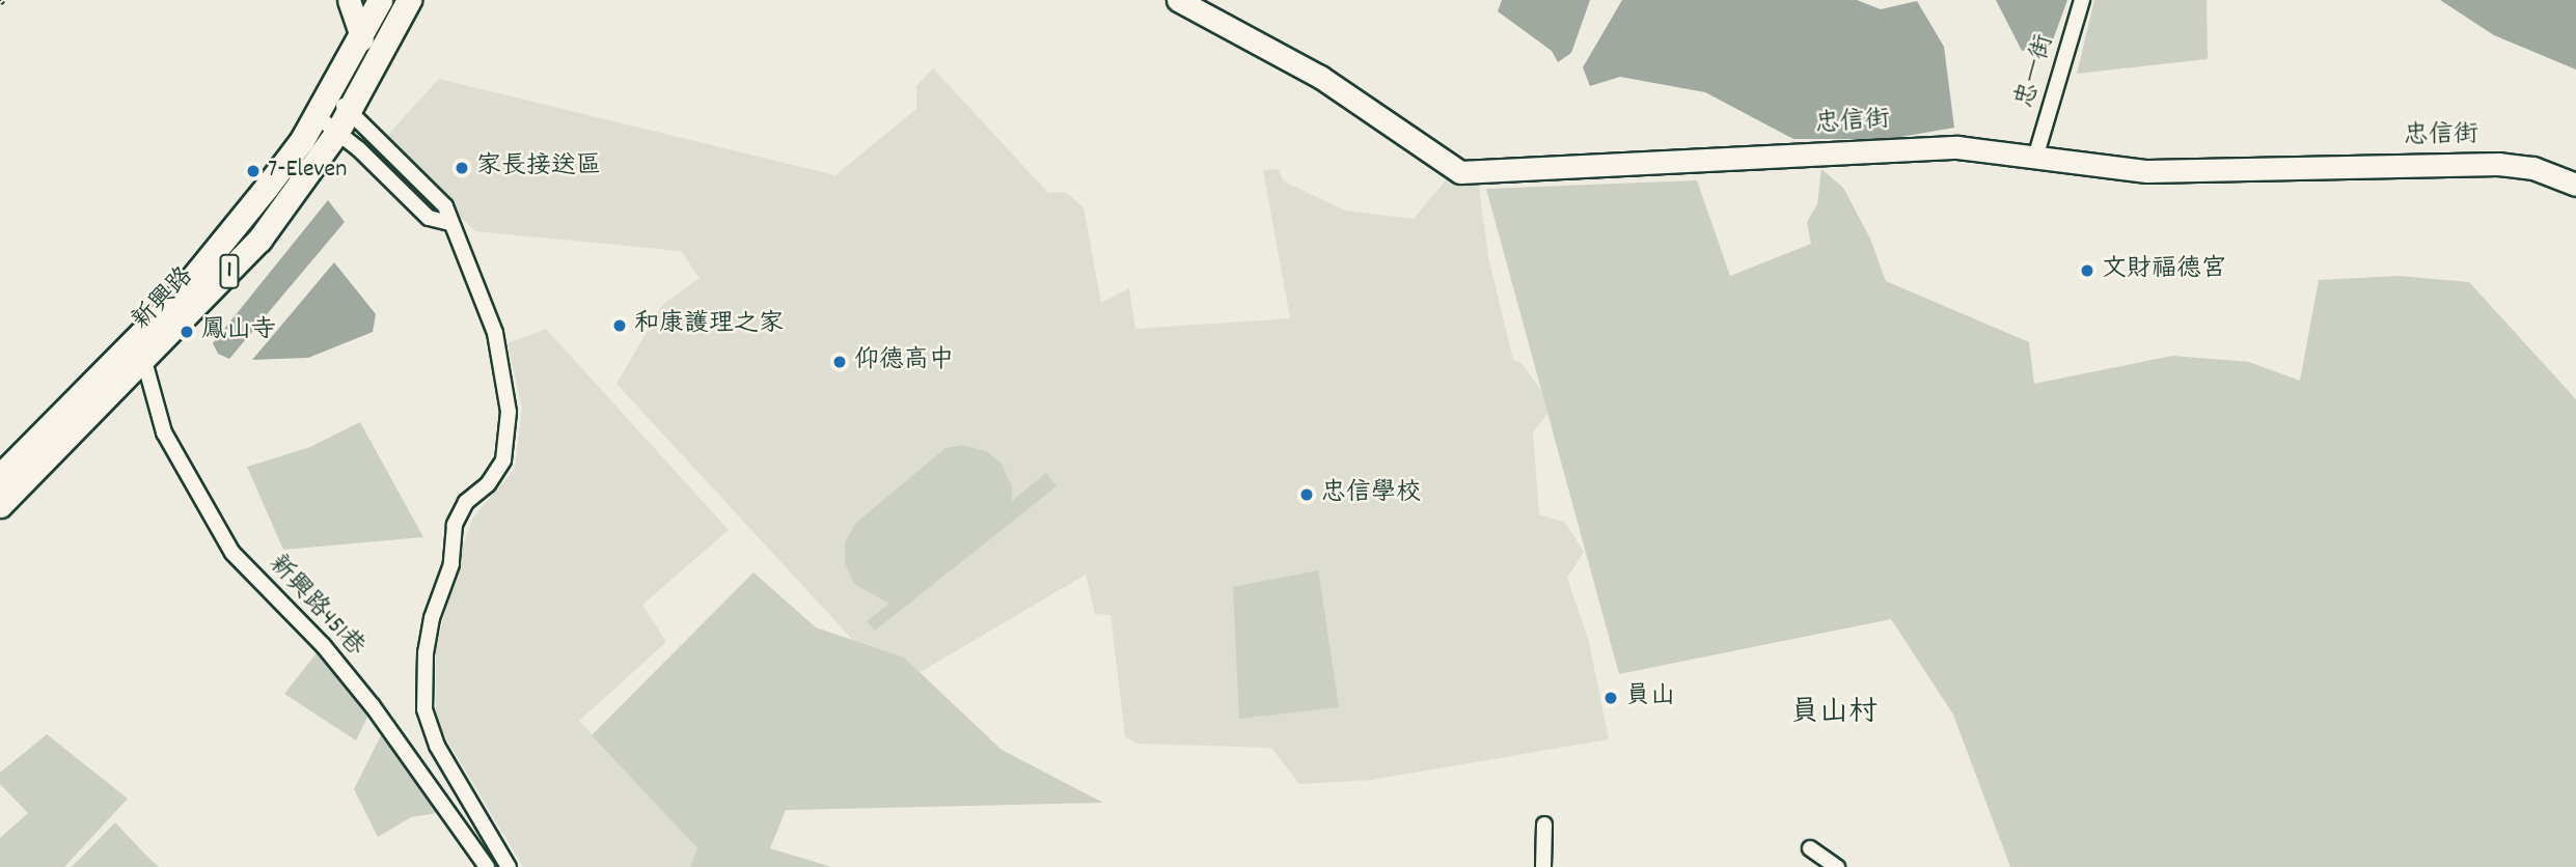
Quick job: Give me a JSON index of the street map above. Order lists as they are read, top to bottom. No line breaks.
{"streets":{"main road":["1","新興路"],"street":["忠一街","忠信街","新興路451巷"]},"crossings":[["忠一街","忠信街"],["新興路","新興路451巷"]],"districts":["員山村"],"places":["家長接送區","7-Eleven","文財福德宮","和康護理之家","鳳山寺","仰德高中","忠信學校","員山"]}
